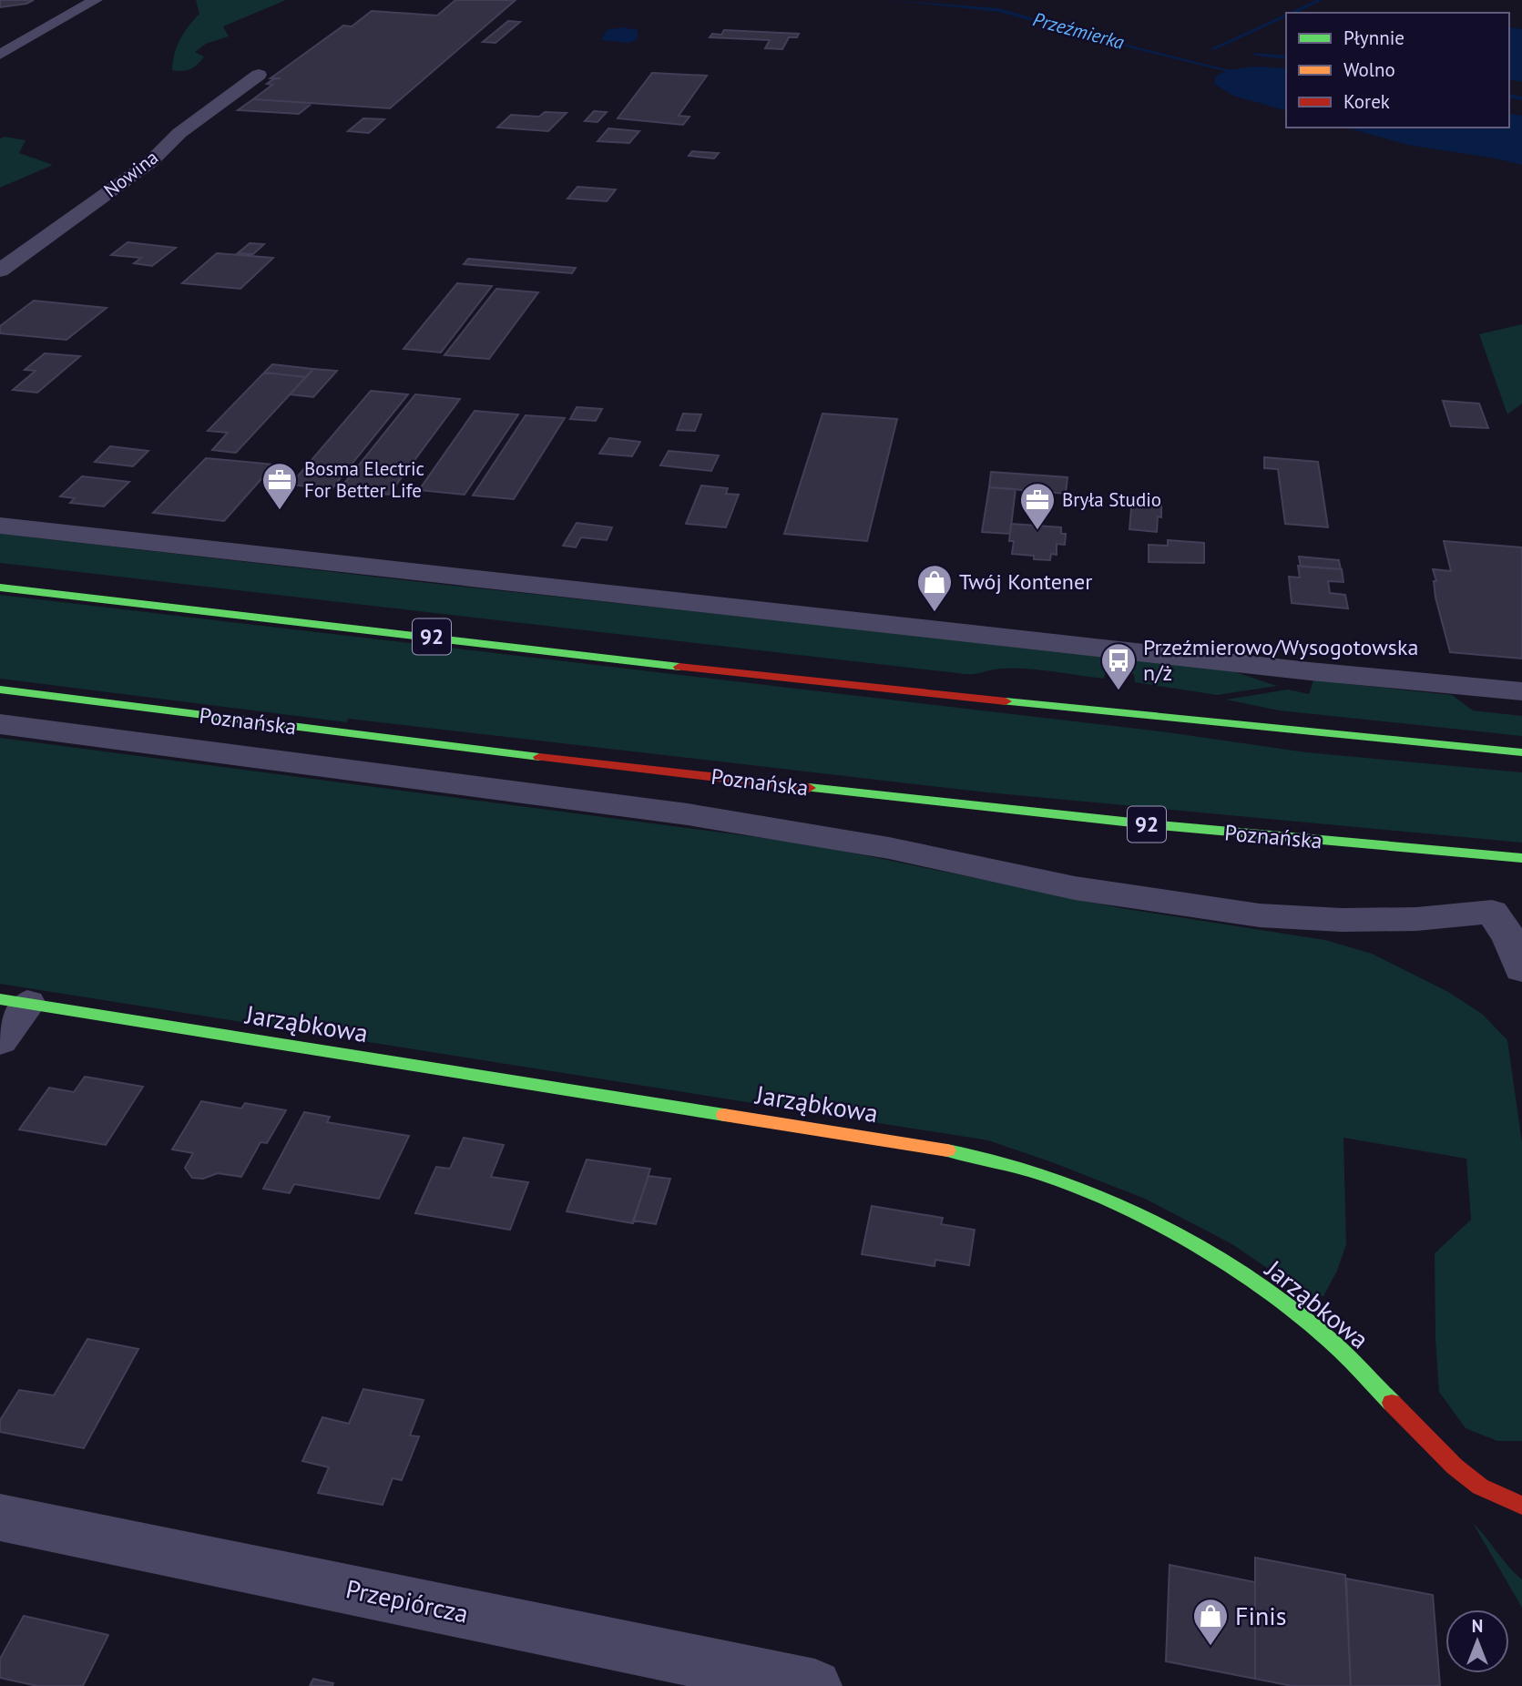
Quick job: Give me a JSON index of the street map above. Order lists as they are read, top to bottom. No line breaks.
{"streets":{"main road":["92","Poznańska","Jarząbkowa"],"street":["Nowina","Przepiórcza"]},"water":["Przeźmierka"],"places":{"office":["Bosma Electric For Better Life","Bryła Studio"],"shop":["Twój Kontener","Finis"],"bus stop":["Przeźmierowo/Wysogotowska n/ż"]},"legend":["Płynnie","Wolno","Korek"],"north":"top"}
